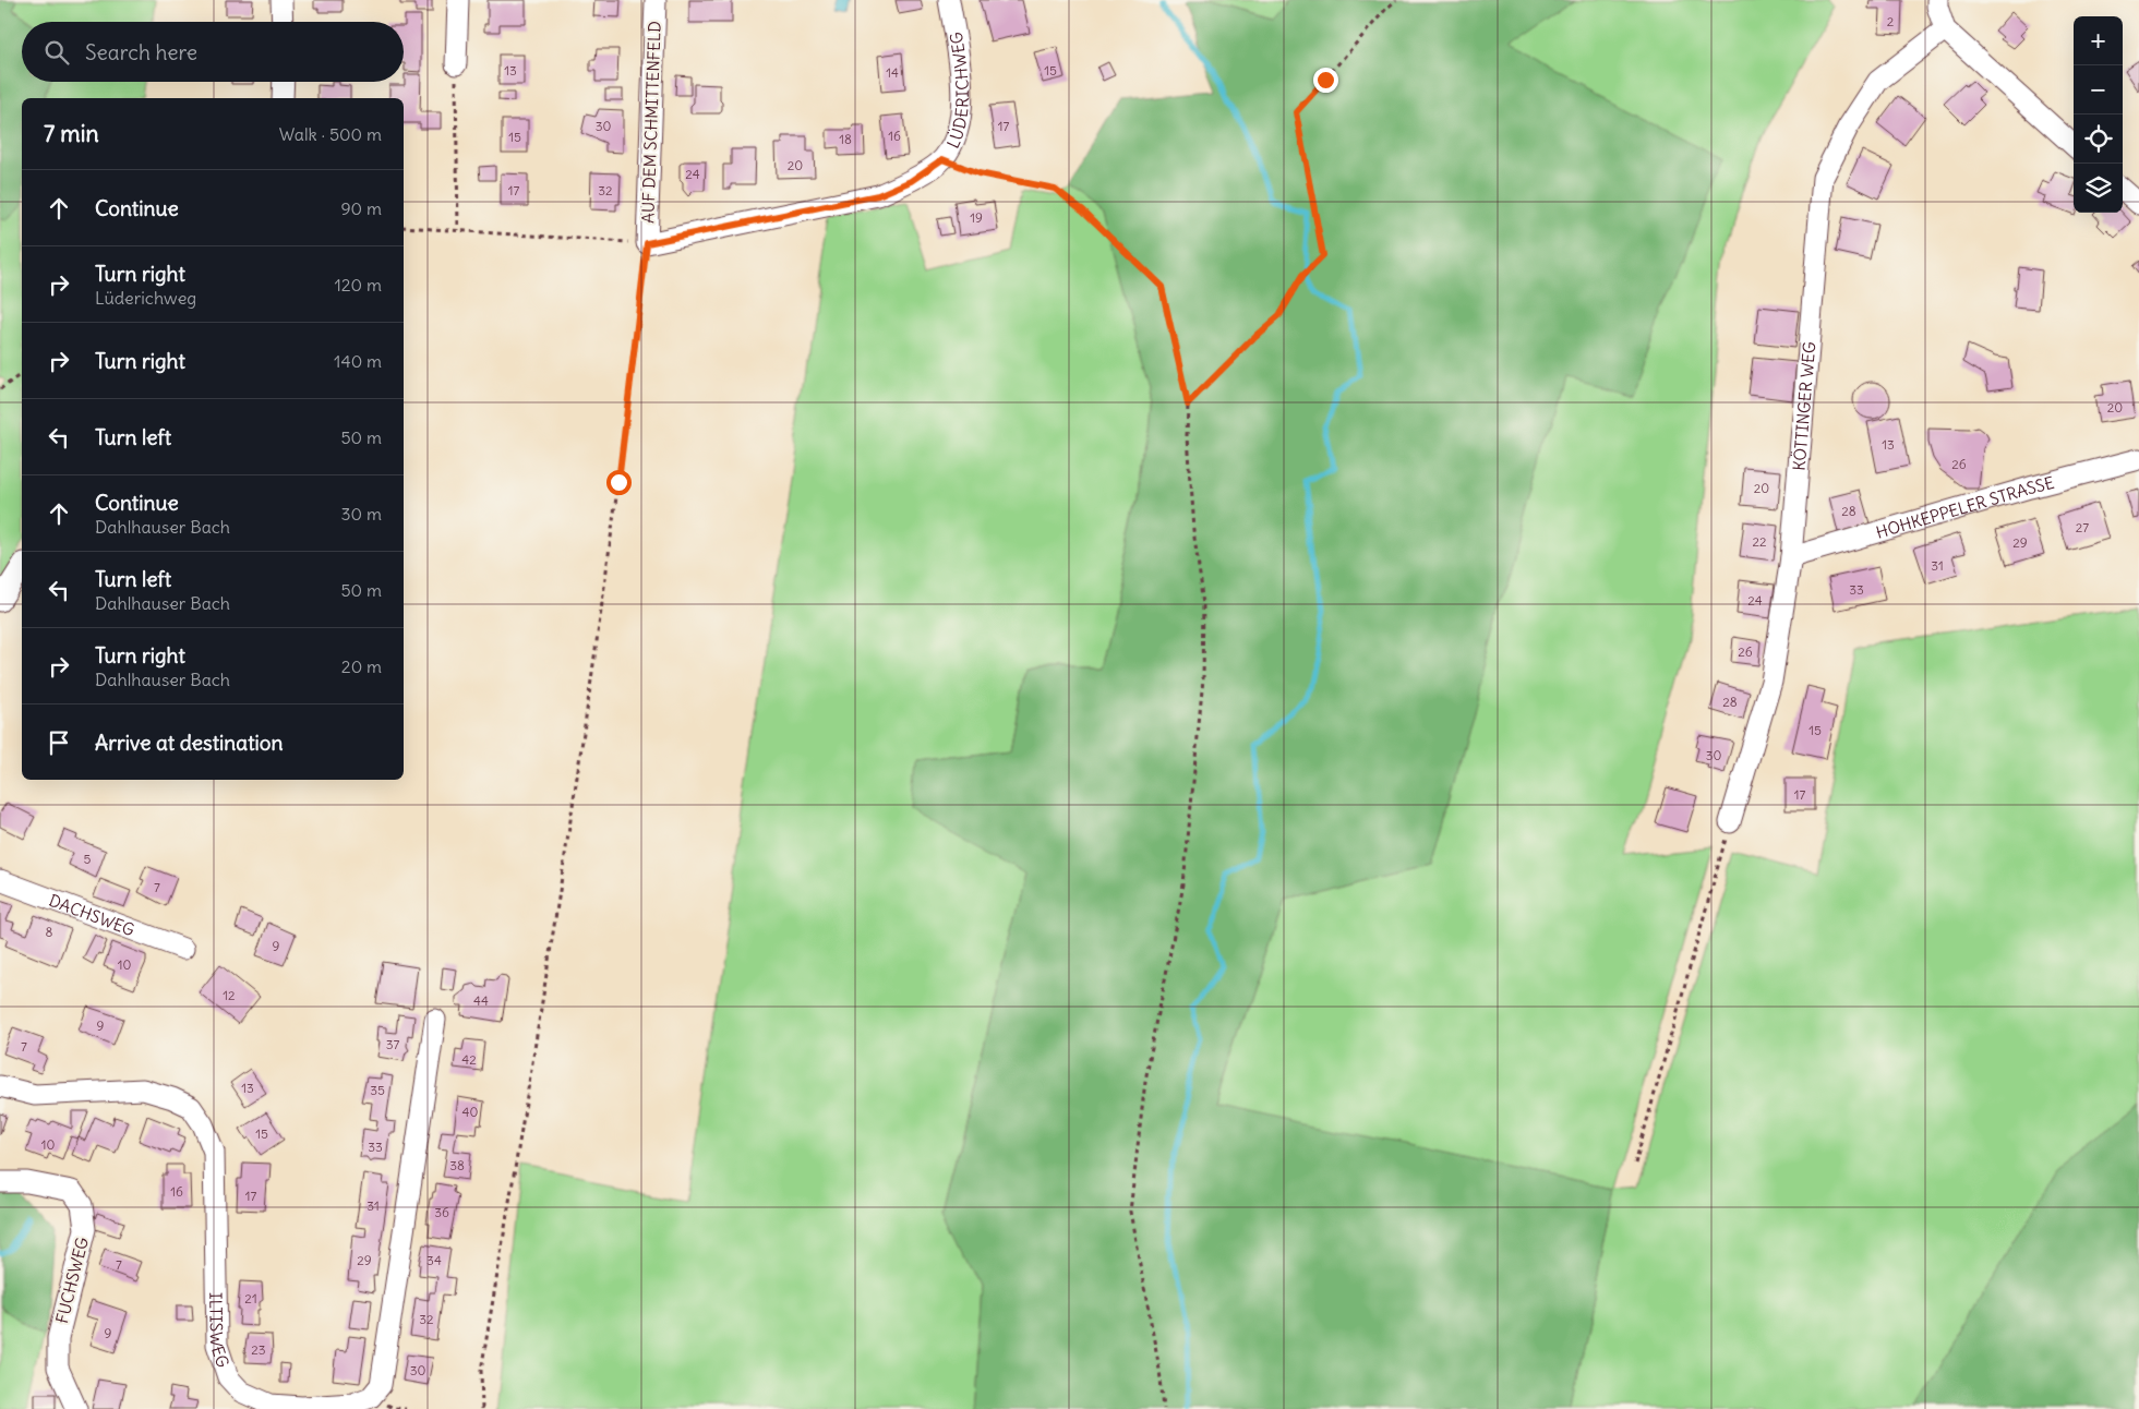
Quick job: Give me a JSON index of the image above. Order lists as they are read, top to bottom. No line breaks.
{"streets":{"street":["LÜDERICHWEG","AUF DEM SCHMITTENFELD","KÖTTINGER WEG","HOHKEPPELER STRASSE","DACHSWEG","FUCHSWEG","ILTISWEG"]},"crossings":[["LÜDERICHWEG","AUF DEM SCHMITTENFELD"],["KÖTTINGER WEG","HOHKEPPELER STRASSE"]],"house_numbers":["2","13","15","14","30","17","16","15","18","20","24","17","32","19","20","13","26","20","28","27","22","29","31","33","24","26","28","15","30","17","5","7","8","9","10","12","44","9","37","7","42","13","35","40","15","10","33","38","16","17","31","36","29","34","7","21","32","9","23","30"],"page":{"map_buttons":["+","−"],"search":"Search here","heading":["7 min","Walk · 500 m"],"list":[["Continue","90 m"],["Turn right","Lüderichweg","120 m"],["Turn right","140 m"],["Turn left","50 m"],["Continue","Dahlhauser Bach","30 m"],["Turn left","Dahlhauser Bach","50 m"],["Turn right","Dahlhauser Bach","20 m"],"Arrive at destination"]}}
